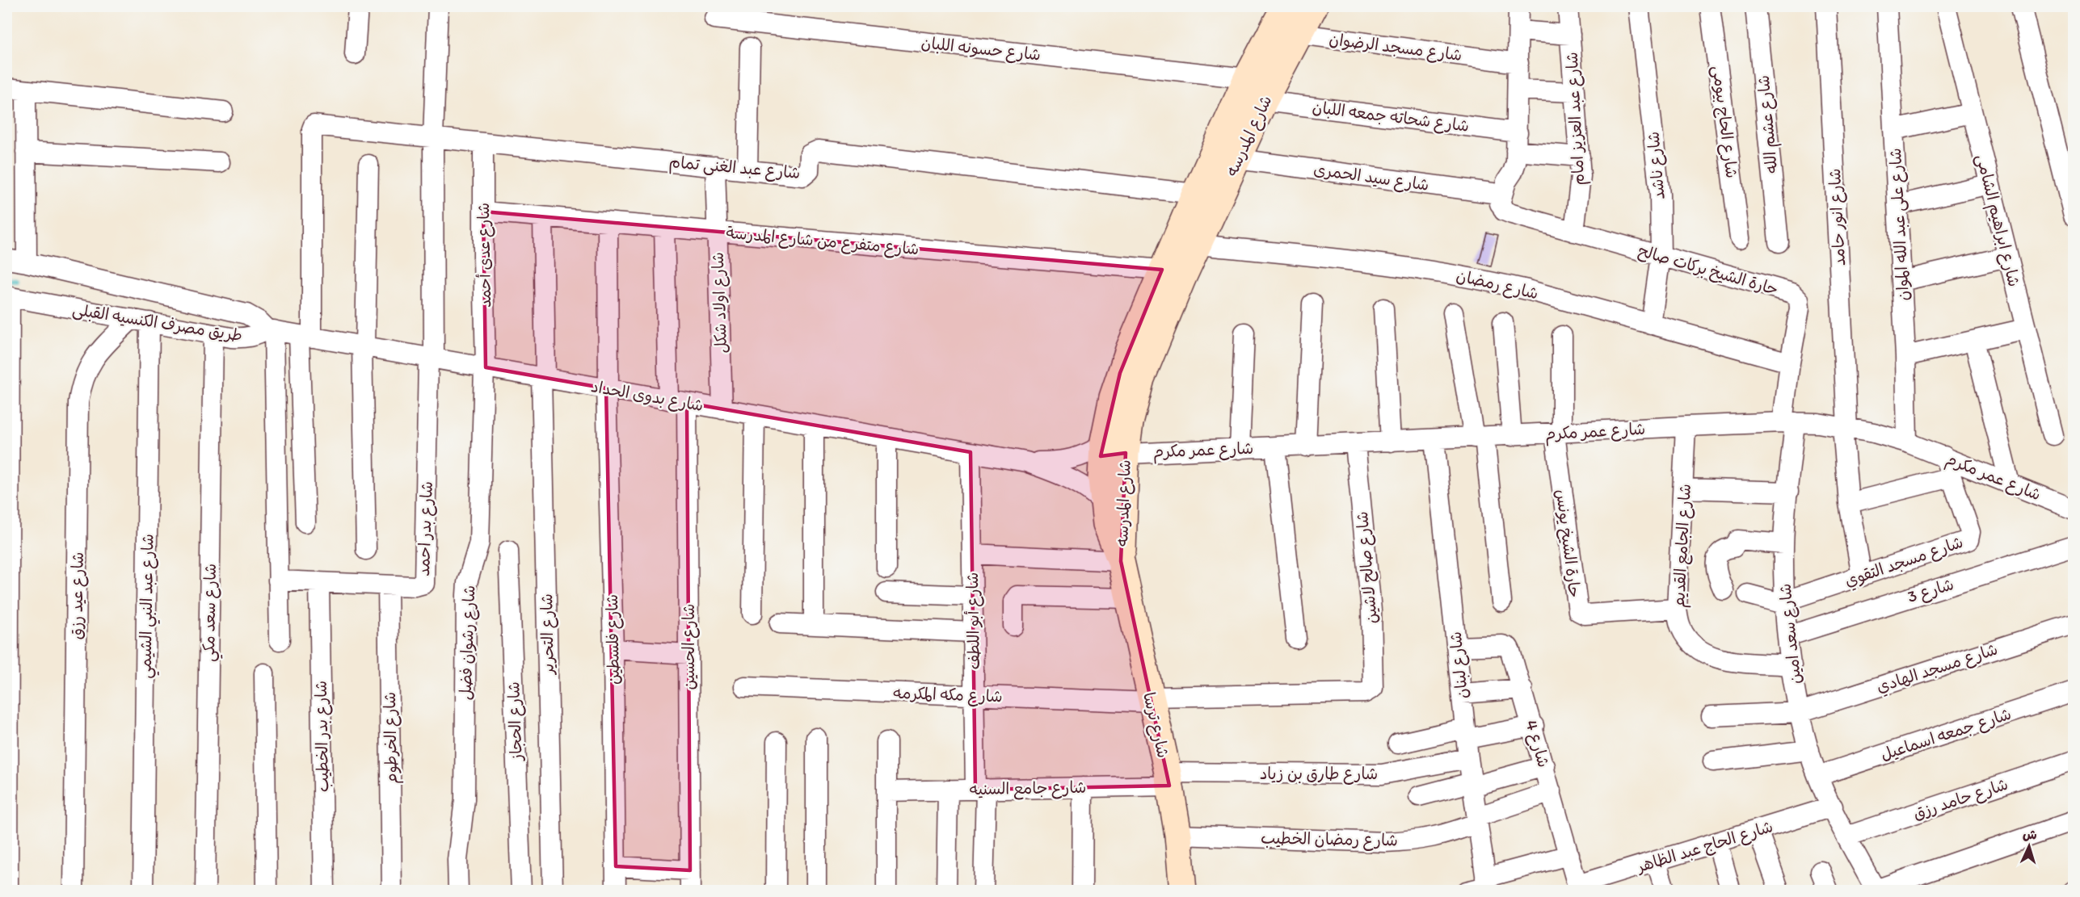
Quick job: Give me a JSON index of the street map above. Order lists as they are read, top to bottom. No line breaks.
{"streets":{"main road":["شارع المدرسه","شارع ترسا"],"street":["شارع مسجد الرضوان","شارع حسونه اللبان","شارع شحاته جمعه اللبان","شارع عبد العزيز امام","شارع الحاج بيومى","شارع عشم الله","شارع ناشد","شارع عبد الغنى تمام","شارع سيد الحمرى","شارع انور حامد","شارع ابراهيم الشامى","شارع على عبد الله الموان","شارع متفرع من شارع المدرسة","شارع عدى أحمد","حارة الشيخ بركات صالح","شارع رمضان","شارع اولاد شكل","طريق مصرف الكنسيه القبلى","شارع بدوى الحداد","شارع عمر مكرم","شارع بدر احمد","حارة الشيخ يونس","شارع الجامع القديم","شارع مسجد التقوي","شارع صالح لاشين","شارع 3","شارع عيد رزق","شارع عبد النبي الشيمي","شارع سعد مكي","شارع أبو اللطف","شارع التحرير","شارع سعد امين","شارع فلسطين","شارع رشوان فضل","شارع الحسين","شارع لبنان","شارع مسجد الهادي","شارع مكه المكرمه","شارع الحجاز","شارع جمعه اسماعيل","شارع بدر الخطيب","شارع الخرطوم","شارع 4","شارع طارق بن زياد","شارع جامع السنيه","شارع حامد رزق","شارع رمضان الخطيب","شارع الحاج عبد الظاهر"]},"crossings":[["شارع مسجد الرضوان","شارع المدرسه"],["شارع حسونه اللبان","شارع المدرسه"],["شارع شحاته جمعه اللبان","شارع عبد العزيز امام"],["شارع شحاته جمعه اللبان","شارع المدرسه"],["شارع عبد العزيز امام","حارة الشيخ بركات صالح"],["شارع المدرسه","شارع عبد الغنى تمام"],["شارع المدرسه","شارع سيد الحمرى"],["شارع المدرسه","شارع متفرع من شارع المدرسة"],["شارع المدرسه","شارع رمضان"],["شارع المدرسه","شارع بدوى الحداد"],["شارع المدرسه","شارع عمر مكرم"],["شارع المدرسه","شارع ترسا"],["شارع ناشد","حارة الشيخ بركات صالح"],["شارع ناشد","شارع رمضان"],["شارع عبد الغنى تمام","شارع عدى أحمد"],["شارع عبد الغنى تمام","شارع اولاد شكل"],["شارع عبد الغنى تمام","شارع بدوى الحداد"],["شارع سيد الحمرى","حارة الشيخ بركات صالح"],["شارع انور حامد","شارع عمر مكرم"],["شارع انور حامد","شارع مسجد التقوي"],["شارع على عبد الله الموان","شارع عمر مكرم"],["شارع متفرع من شارع المدرسة","شارع عدى أحمد"],["شارع متفرع من شارع المدرسة","شارع اولاد شكل"],["شارع متفرع من شارع المدرسة","شارع التحرير"],["شارع متفرع من شارع المدرسة","شارع فلسطين"],["شارع متفرع من شارع المدرسة","شارع الحسين"],["شارع عدى أحمد","شارع بدوى الحداد"],["شارع عدى أحمد","شارع رشوان فضل"],["حارة الشيخ بركات صالح","شارع رمضان"],["حارة الشيخ بركات صالح","شارع عمر مكرم"],["حارة الشيخ بركات صالح","شارع سعد امين"],["شارع اولاد شكل","شارع بدوى الحداد"],["طريق مصرف الكنسيه القبلى","شارع بدوى الحداد"],["طريق مصرف الكنسيه القبلى","شارع عيد رزق"],["طريق مصرف الكنسيه القبلى","شارع عبد النبي الشيمي"],["طريق مصرف الكنسيه القبلى","شارع سعد مكي"],["شارع بدوى الحداد","شارع عمر مكرم"],["شارع بدوى الحداد","شارع بدر احمد"],["شارع بدوى الحداد","شارع أبو اللطف"],["شارع بدوى الحداد","شارع التحرير"],["شارع بدوى الحداد","شارع فلسطين"],["شارع بدوى الحداد","شارع رشوان فضل"],["شارع بدوى الحداد","شارع الحسين"],["شارع عمر مكرم","حارة الشيخ يونس"],["شارع عمر مكرم","شارع الجامع القديم"],["شارع عمر مكرم","شارع مسجد التقوي"],["شارع عمر مكرم","شارع صالح لاشين"],["شارع عمر مكرم","شارع سعد امين"],["شارع عمر مكرم","شارع لبنان"],["شارع بدر احمد","شارع بدر الخطيب"],["شارع بدر احمد","شارع الخرطوم"],["حارة الشيخ يونس","شارع الجامع القديم"],["شارع الجامع القديم","شارع سعد امين"],["شارع مسجد التقوي","شارع سعد امين"],["شارع صالح لاشين","شارع مكه المكرمه"],["شارع 3","شارع سعد امين"],["شارع عيد رزق","شارع عبد النبي الشيمي"],["شارع أبو اللطف","شارع مكه المكرمه"],["شارع أبو اللطف","شارع جامع السنيه"],["شارع سعد امين","شارع مسجد الهادي"],["شارع سعد امين","شارع جمعه اسماعيل"],["شارع سعد امين","شارع حامد رزق"],["شارع سعد امين","شارع الحاج عبد الظاهر"],["شارع لبنان","شارع 4"],["شارع لبنان","شارع طارق بن زياد"],["شارع لبنان","شارع رمضان الخطيب"],["شارع مكه المكرمه","شارع ترسا"],["شارع ترسا","شارع طارق بن زياد"],["شارع ترسا","شارع جامع السنيه"],["شارع ترسا","شارع رمضان الخطيب"],["شارع 4","شارع رمضان الخطيب"],["شارع 4","شارع الحاج عبد الظاهر"],["شارع طارق بن زياد","شارع جامع السنيه"]],"north":"top"}
